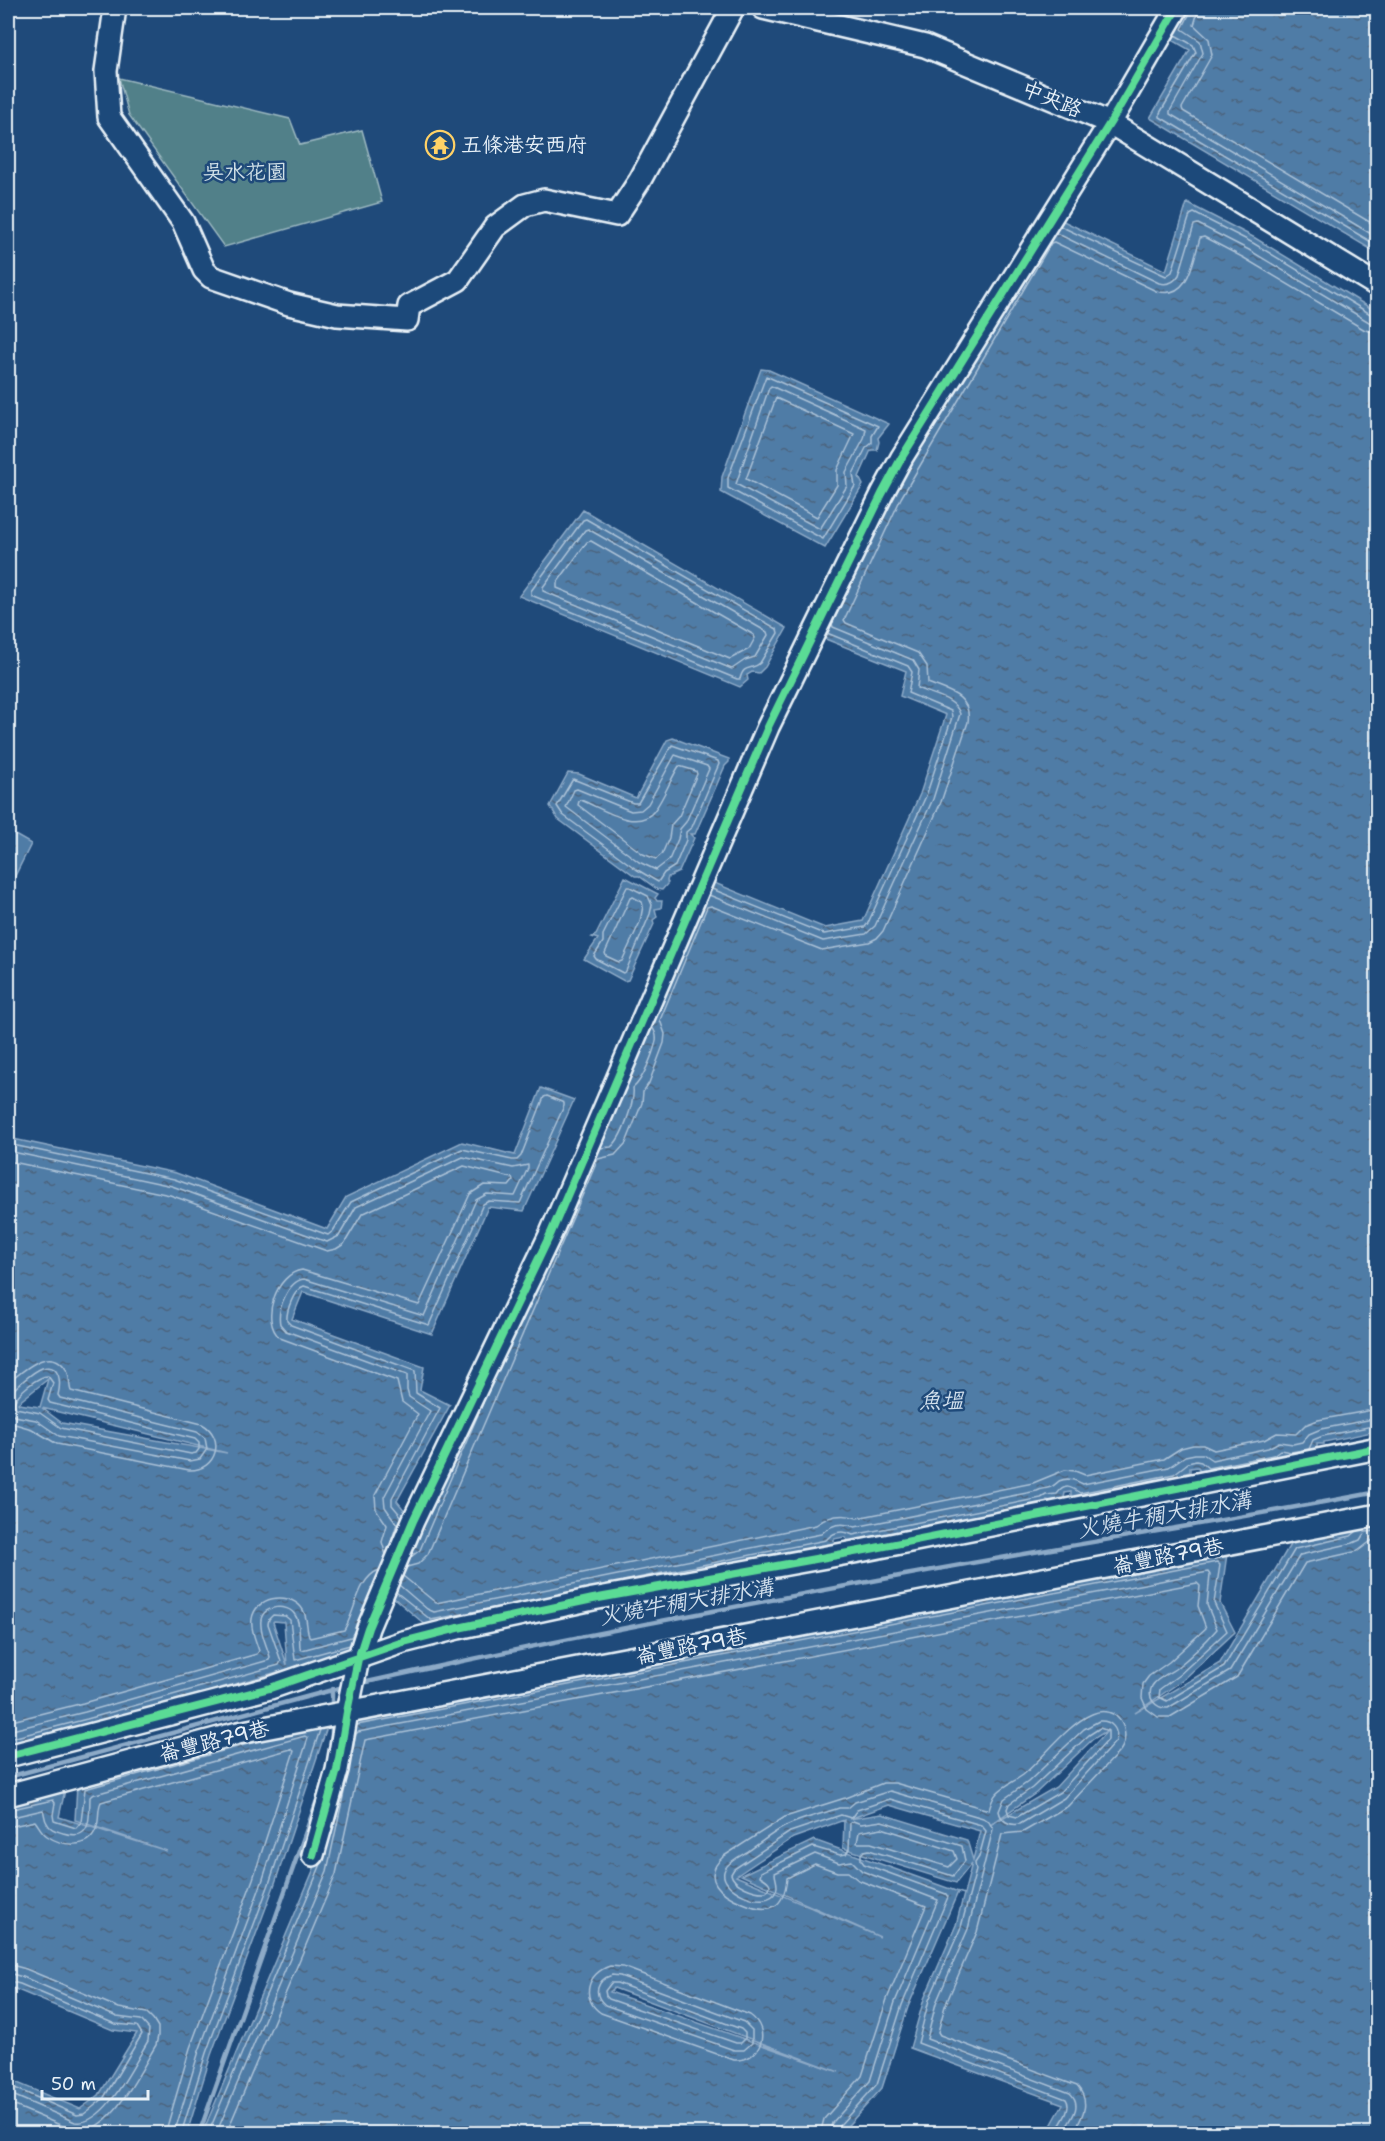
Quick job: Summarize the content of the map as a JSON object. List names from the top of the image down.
{
  "streets": {
    "street": ["中央路", "崙豐路79巷"]
  },
  "water": ["魚塭", "火燒牛稠大排水溝"],
  "parks": ["吳水花園"],
  "places": {
    "temple": ["五條港安西府"]
  },
  "scale_bar": "50 m"
}
